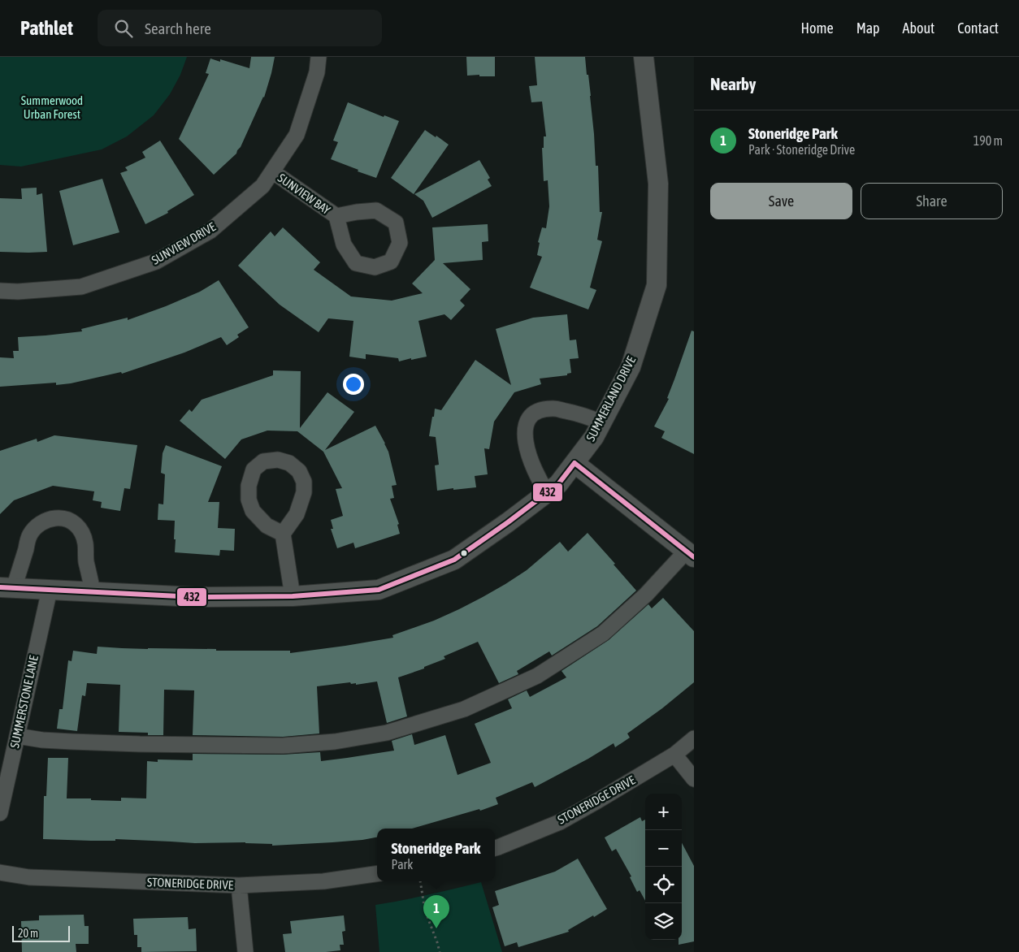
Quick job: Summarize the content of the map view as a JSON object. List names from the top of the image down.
{
  "streets": {
    "street": [
      "SUNVIEW BAY",
      "SUNVIEW DRIVE",
      "SUMMERLAND DRIVE",
      "SUMMERSTONE LANE",
      "STONERIDGE DRIVE"
    ]
  },
  "crossings": [
    ["SUNVIEW BAY", "SUNVIEW DRIVE"],
    ["SUMMERLAND DRIVE", "SUMMERSTONE LANE"]
  ],
  "parks": ["Summerwood Urban Forest"],
  "lines": ["transit line 432"],
  "scale_bar": "20 m",
  "page": {
    "header": "Pathlet",
    "search": "Search here",
    "nav": [
      "Home",
      "Map",
      "About",
      "Contact"
    ],
    "heading": "Nearby",
    "list": [
      {
        "mark": "1",
        "name": "Stoneridge Park",
        "note": "Park · Stoneridge Drive",
        "value": "190 m"
      }
    ],
    "buttons": ["Save", "Share"],
    "map_buttons": ["+", "−"],
    "popup": ["Stoneridge Park", "Park"],
    "pins": "1",
    "scale": "20 m"
  }
}
